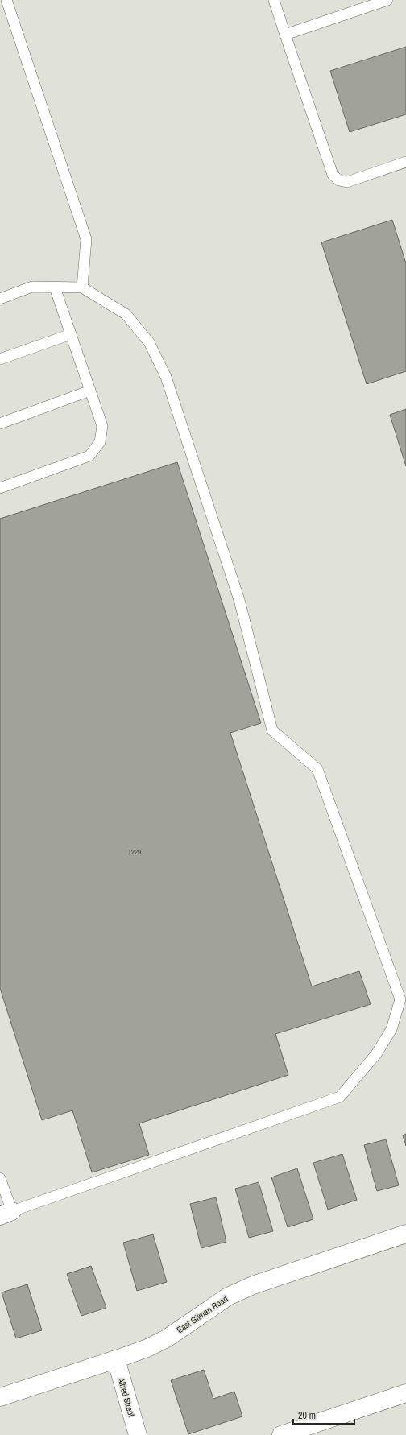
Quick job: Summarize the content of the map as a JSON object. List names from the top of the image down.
{
  "streets": {
    "street": ["East Gilman Road", "Alfred Street"]
  },
  "crossings": [
    ["East Gilman Road", "Alfred Street"]
  ],
  "house_numbers": ["1229"],
  "scale_bar": "20 m"
}
